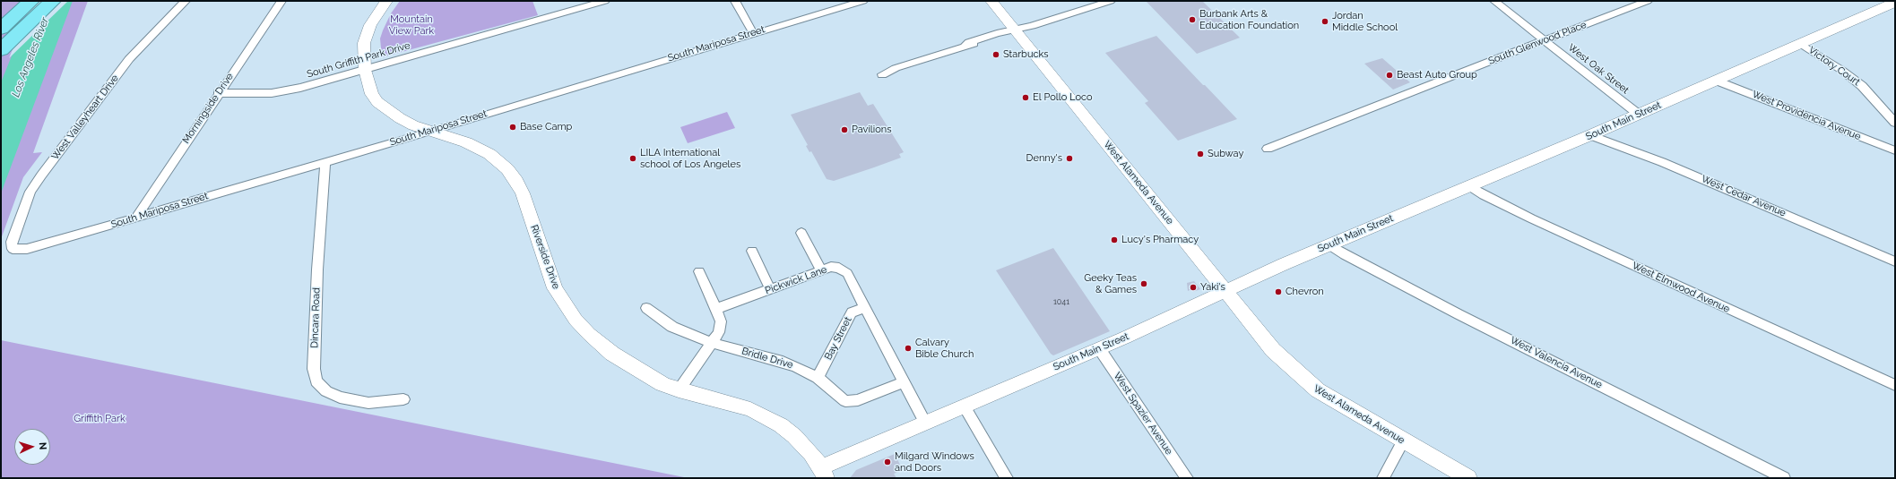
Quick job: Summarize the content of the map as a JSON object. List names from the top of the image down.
{
  "streets": {
    "main road": ["South Main Street", "West Alameda Avenue", "Riverside Drive"],
    "street": [
      "South Glenwood Place",
      "South Mariposa Street",
      "South Griffith Park Drive",
      "Victory Court",
      "West Oak Street",
      "Morningside Drive",
      "West Providencia Avenue",
      "West Valleyheart Drive",
      "West Cedar Avenue",
      "Pickwick Lane",
      "West Elmwood Avenue",
      "Dincara Road",
      "Bay Street",
      "Bridle Drive",
      "West Valencia Avenue",
      "West Spazier Avenue"
    ]
  },
  "crossings": [
    ["South Glenwood Place", "West Oak Street"],
    ["South Mariposa Street", "Morningside Drive"],
    ["South Mariposa Street", "West Valleyheart Drive"],
    ["South Mariposa Street", "Riverside Drive"],
    ["South Mariposa Street", "Dincara Road"],
    ["South Griffith Park Drive", "Morningside Drive"],
    ["South Griffith Park Drive", "Riverside Drive"],
    ["Victory Court", "South Main Street"],
    ["West Oak Street", "South Main Street"],
    ["West Providencia Avenue", "South Main Street"],
    ["South Main Street", "West Alameda Avenue"],
    ["South Main Street", "West Cedar Avenue"],
    ["South Main Street", "Riverside Drive"],
    ["South Main Street", "Pickwick Lane"],
    ["South Main Street", "West Elmwood Avenue"],
    ["South Main Street", "West Valencia Avenue"],
    ["South Main Street", "West Spazier Avenue"],
    ["Pickwick Lane", "Bay Street"],
    ["Pickwick Lane", "Bridle Drive"],
    ["Bay Street", "Bridle Drive"]
  ],
  "water": ["Los Angeles River"],
  "parks": ["Mountain View Park", "Griffith Park"],
  "places": [
    "Burbank Arts & Education Foundation",
    "Jordan Middle School",
    "Starbucks",
    "Beast Auto Group",
    "El Pollo Loco",
    "Base Camp",
    "Pavilions",
    "Subway",
    "LILA International school of Los Angeles",
    "Denny's",
    "Lucy's Pharmacy",
    "Geeky Teas & Games",
    "Yaki's",
    "Chevron",
    "Calvary Bible Church",
    "Milgard Windows and Doors"
  ],
  "house_numbers": ["1041"],
  "north": "right"
}
